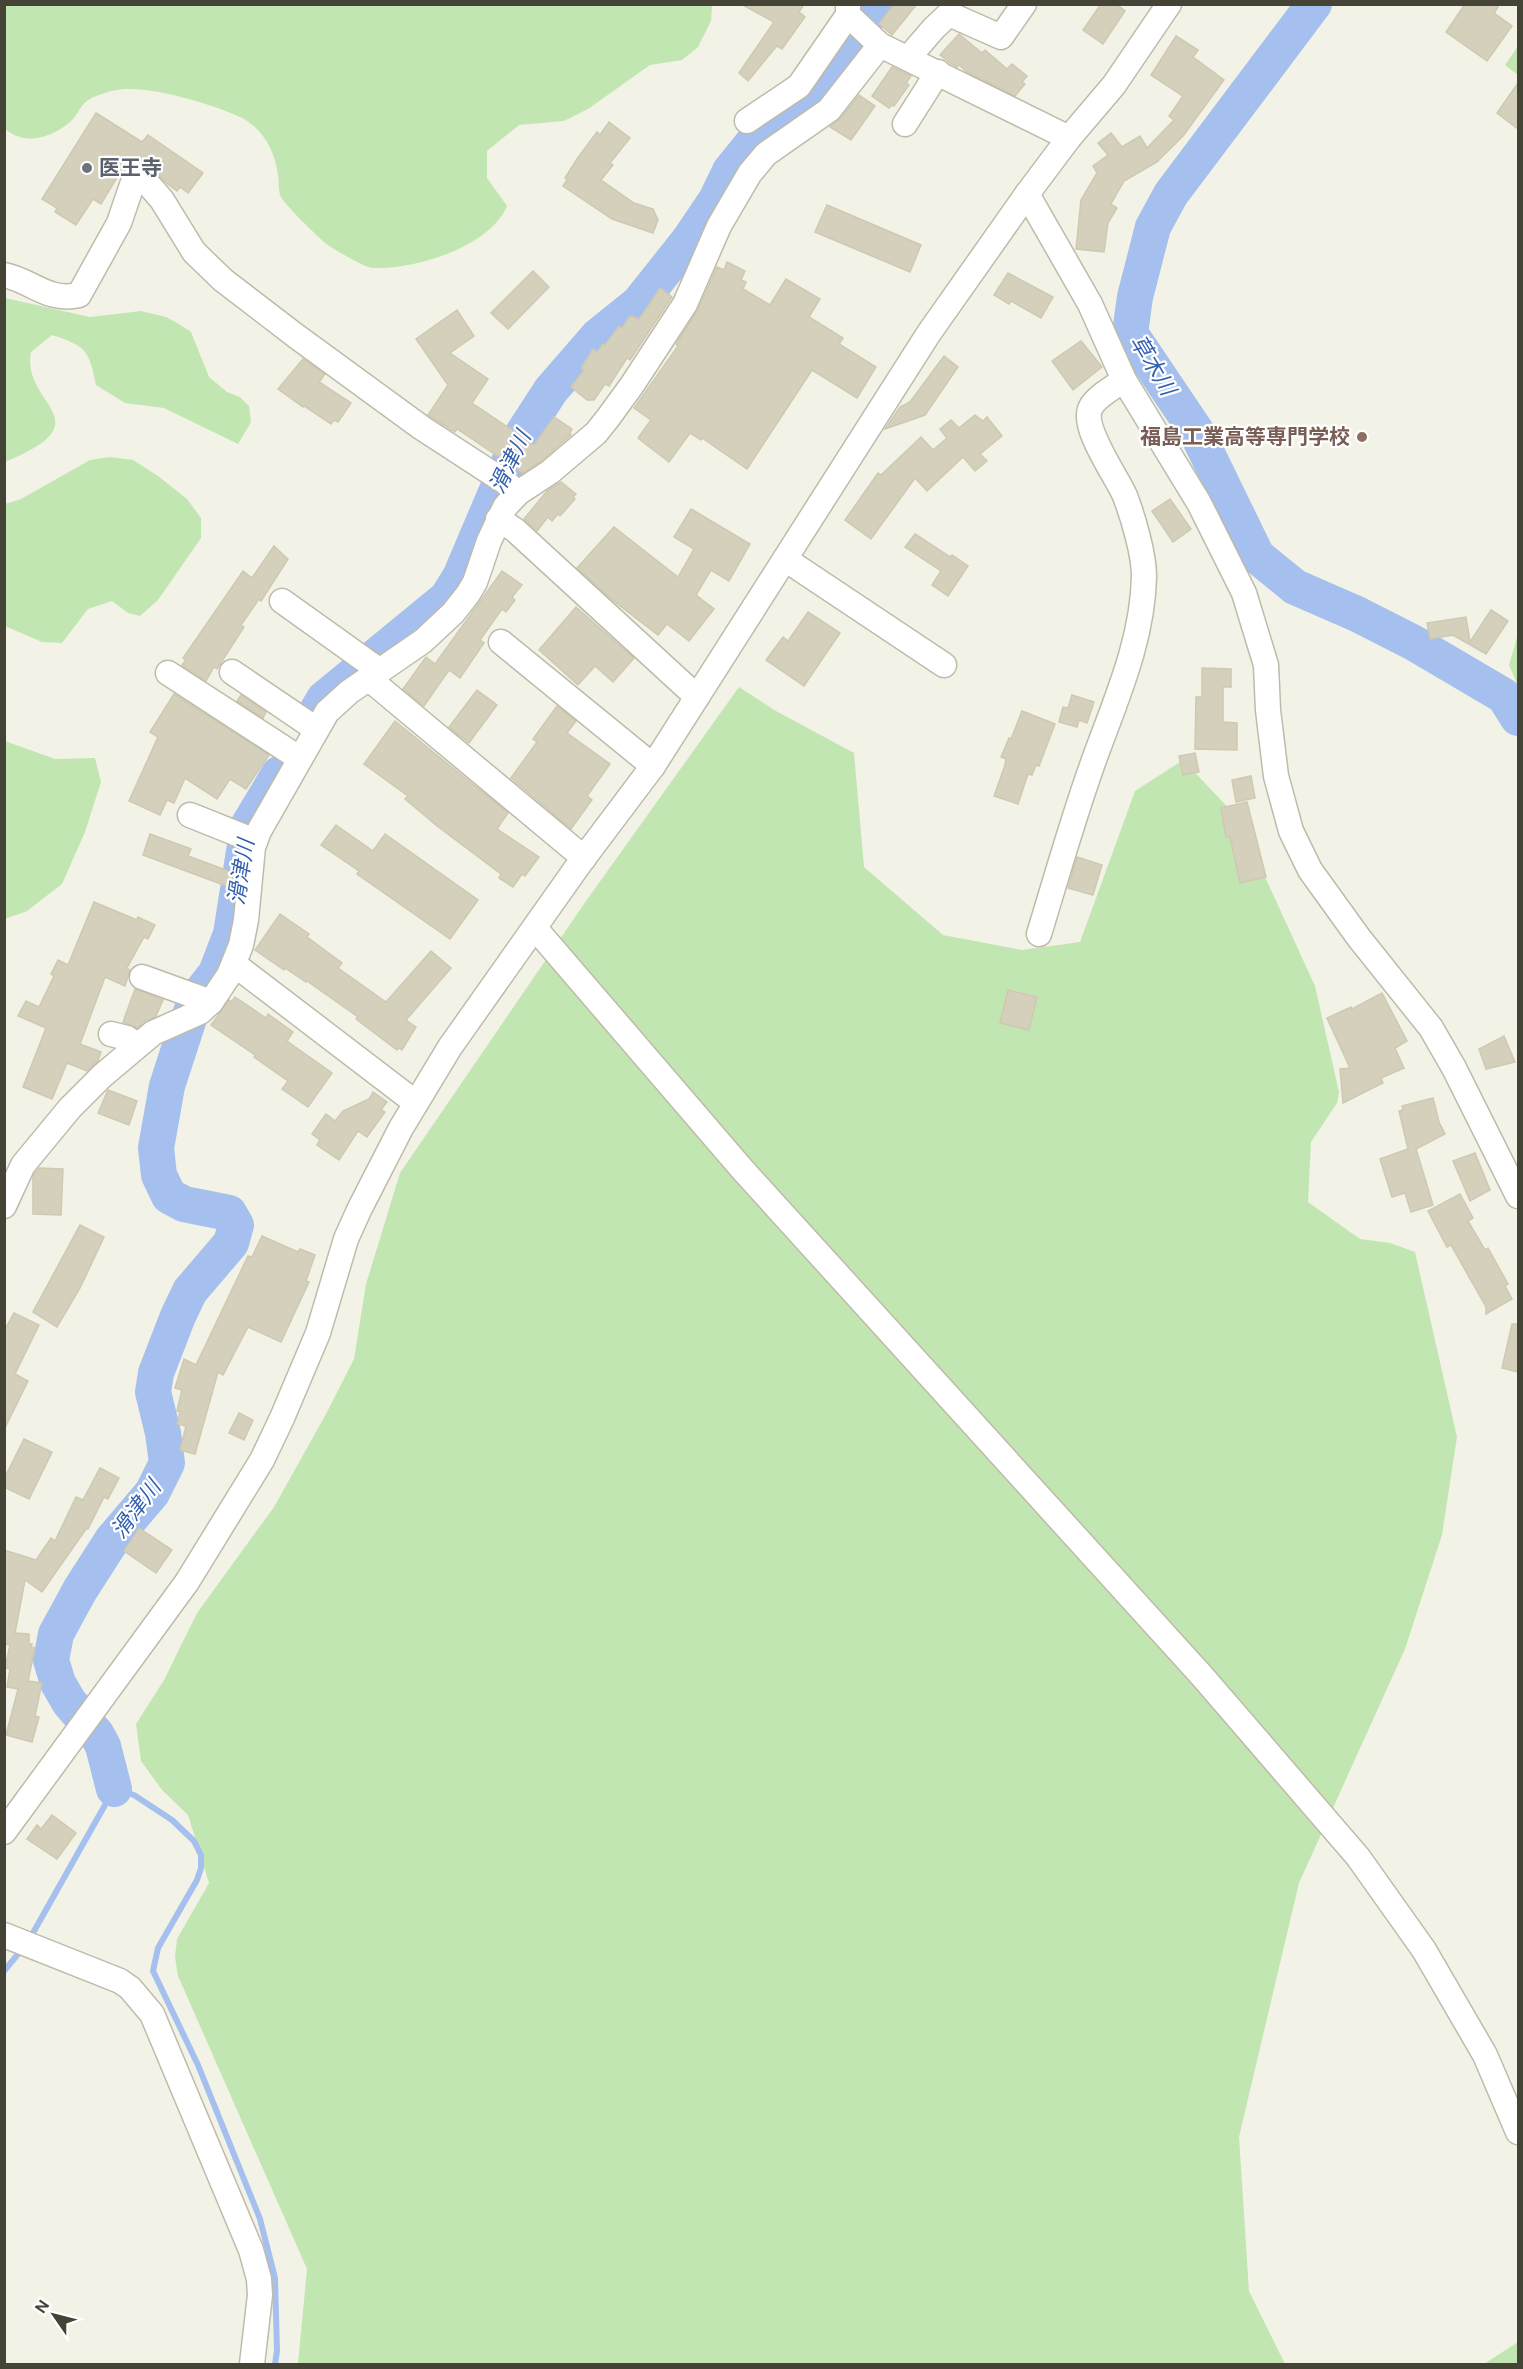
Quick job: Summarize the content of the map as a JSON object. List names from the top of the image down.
{
  "water": ["草木川", "滑津川"],
  "places": ["医王寺", "福島工業高等専門学校"],
  "north": "top left"
}
